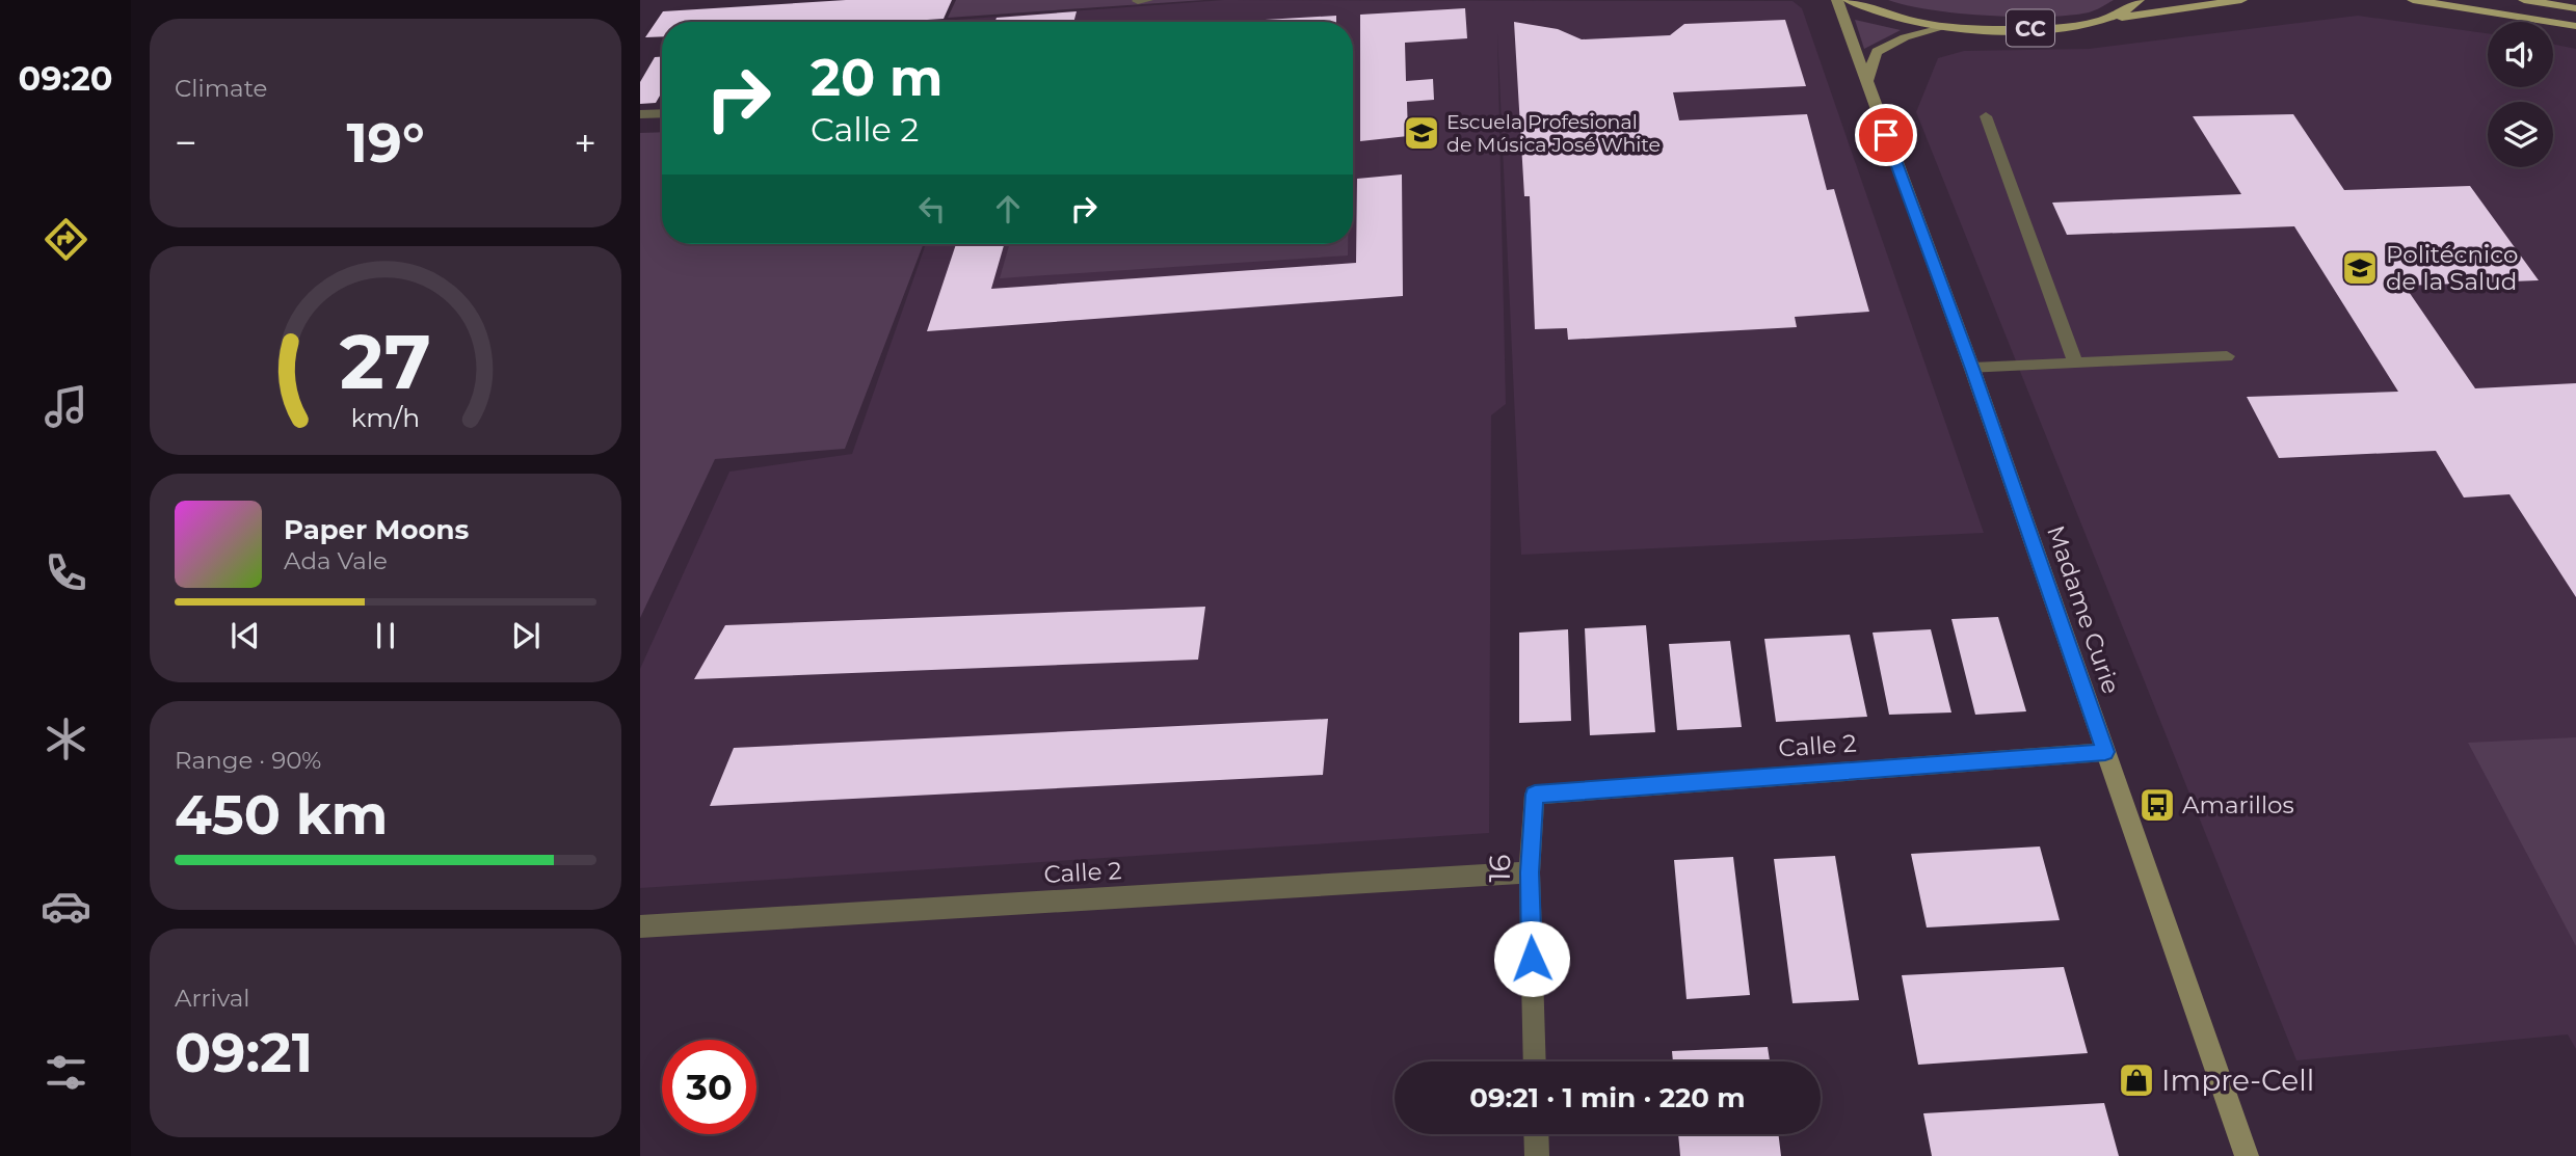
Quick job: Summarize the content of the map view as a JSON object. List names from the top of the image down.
{
  "streets": {
    "main road": ["CC", "Madame Curie"],
    "street": ["Calle 2", "16"]
  },
  "crossings": [
    ["Madame Curie", "Calle 2"],
    ["Calle 2", "16"]
  ],
  "places": {
    "school or university": ["Escuela Profesional de Música José White", "Politécnico de la Salud"],
    "bus stop": ["Amarillos"],
    "shop": ["Impre-Cell"]
  },
  "page": {
    "tabs": "09:20",
    "tile": [
      "Climate",
      ["Range · 90%", "450 km"],
      ["Arrival", "09:21"]
    ],
    "turn": ["20 m", "Calle 2"],
    "heat": ["−", "19°", "+"],
    "song": ["Paper Moons", "Ada Vale"],
    "limit": "30",
    "trip": "09:21 · 1 min · 220 m",
    "gauge": ["27", "km/h"]
  }
}
